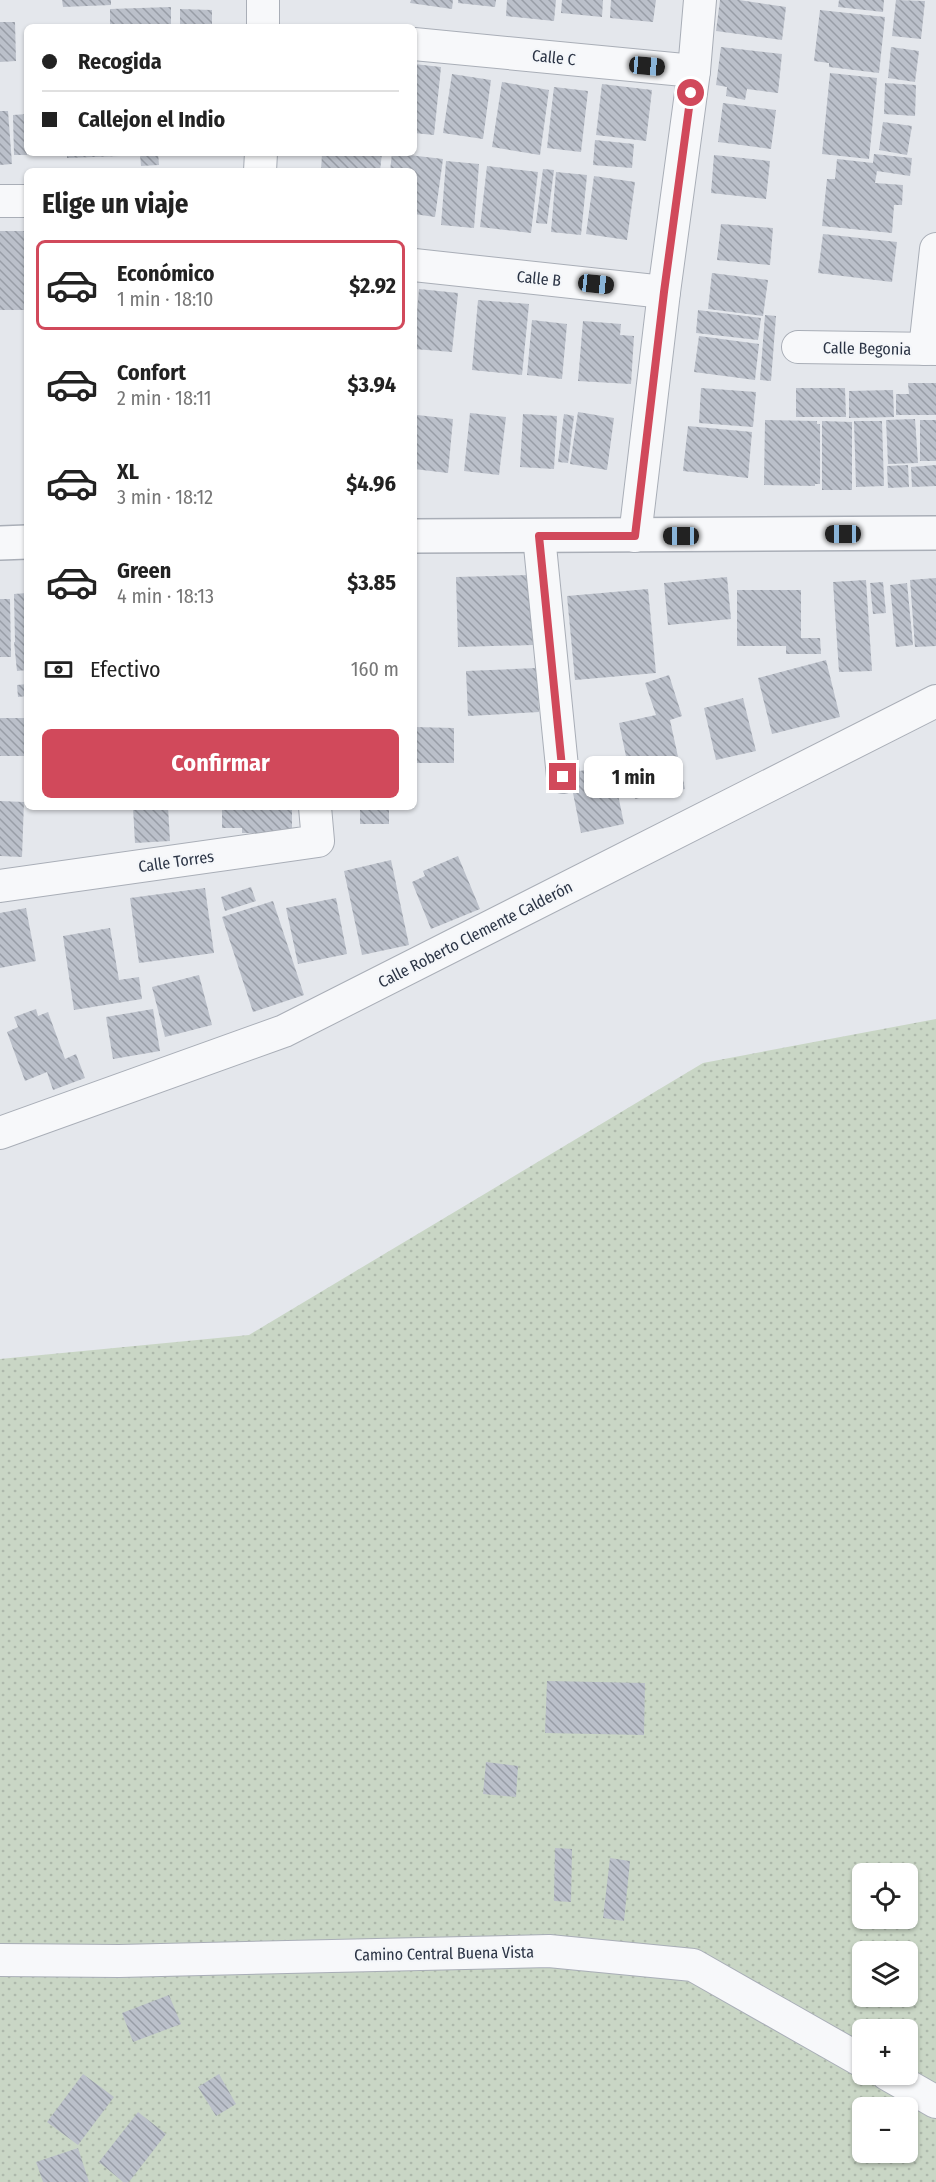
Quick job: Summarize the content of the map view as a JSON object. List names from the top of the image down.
{
  "streets": {
    "street": [
      "Calle C",
      "Calle B",
      "Calle Begonia",
      "Calle Torres",
      "Calle Roberto Clemente Calderón",
      "Camino Central Buena Vista"
    ]
  },
  "page": {
    "banner": ["Recogida", "Callejon el Indio"],
    "heading": "Elige un viaje",
    "list": [
      {
        "name": "Económico",
        "note": "1 min · 18:10",
        "value": "$2.92"
      },
      {
        "name": "Confort",
        "note": "2 min · 18:11",
        "value": "$3.94"
      },
      {
        "name": "XL",
        "note": "3 min · 18:12",
        "value": "$4.96"
      },
      {
        "name": "Green",
        "note": "4 min · 18:13",
        "value": "$3.85"
      }
    ],
    "pay": ["Efectivo", "160 m"],
    "buttons": "Confirmar",
    "bubble": "1 min",
    "map_buttons": ["+", "−"]
  }
}
